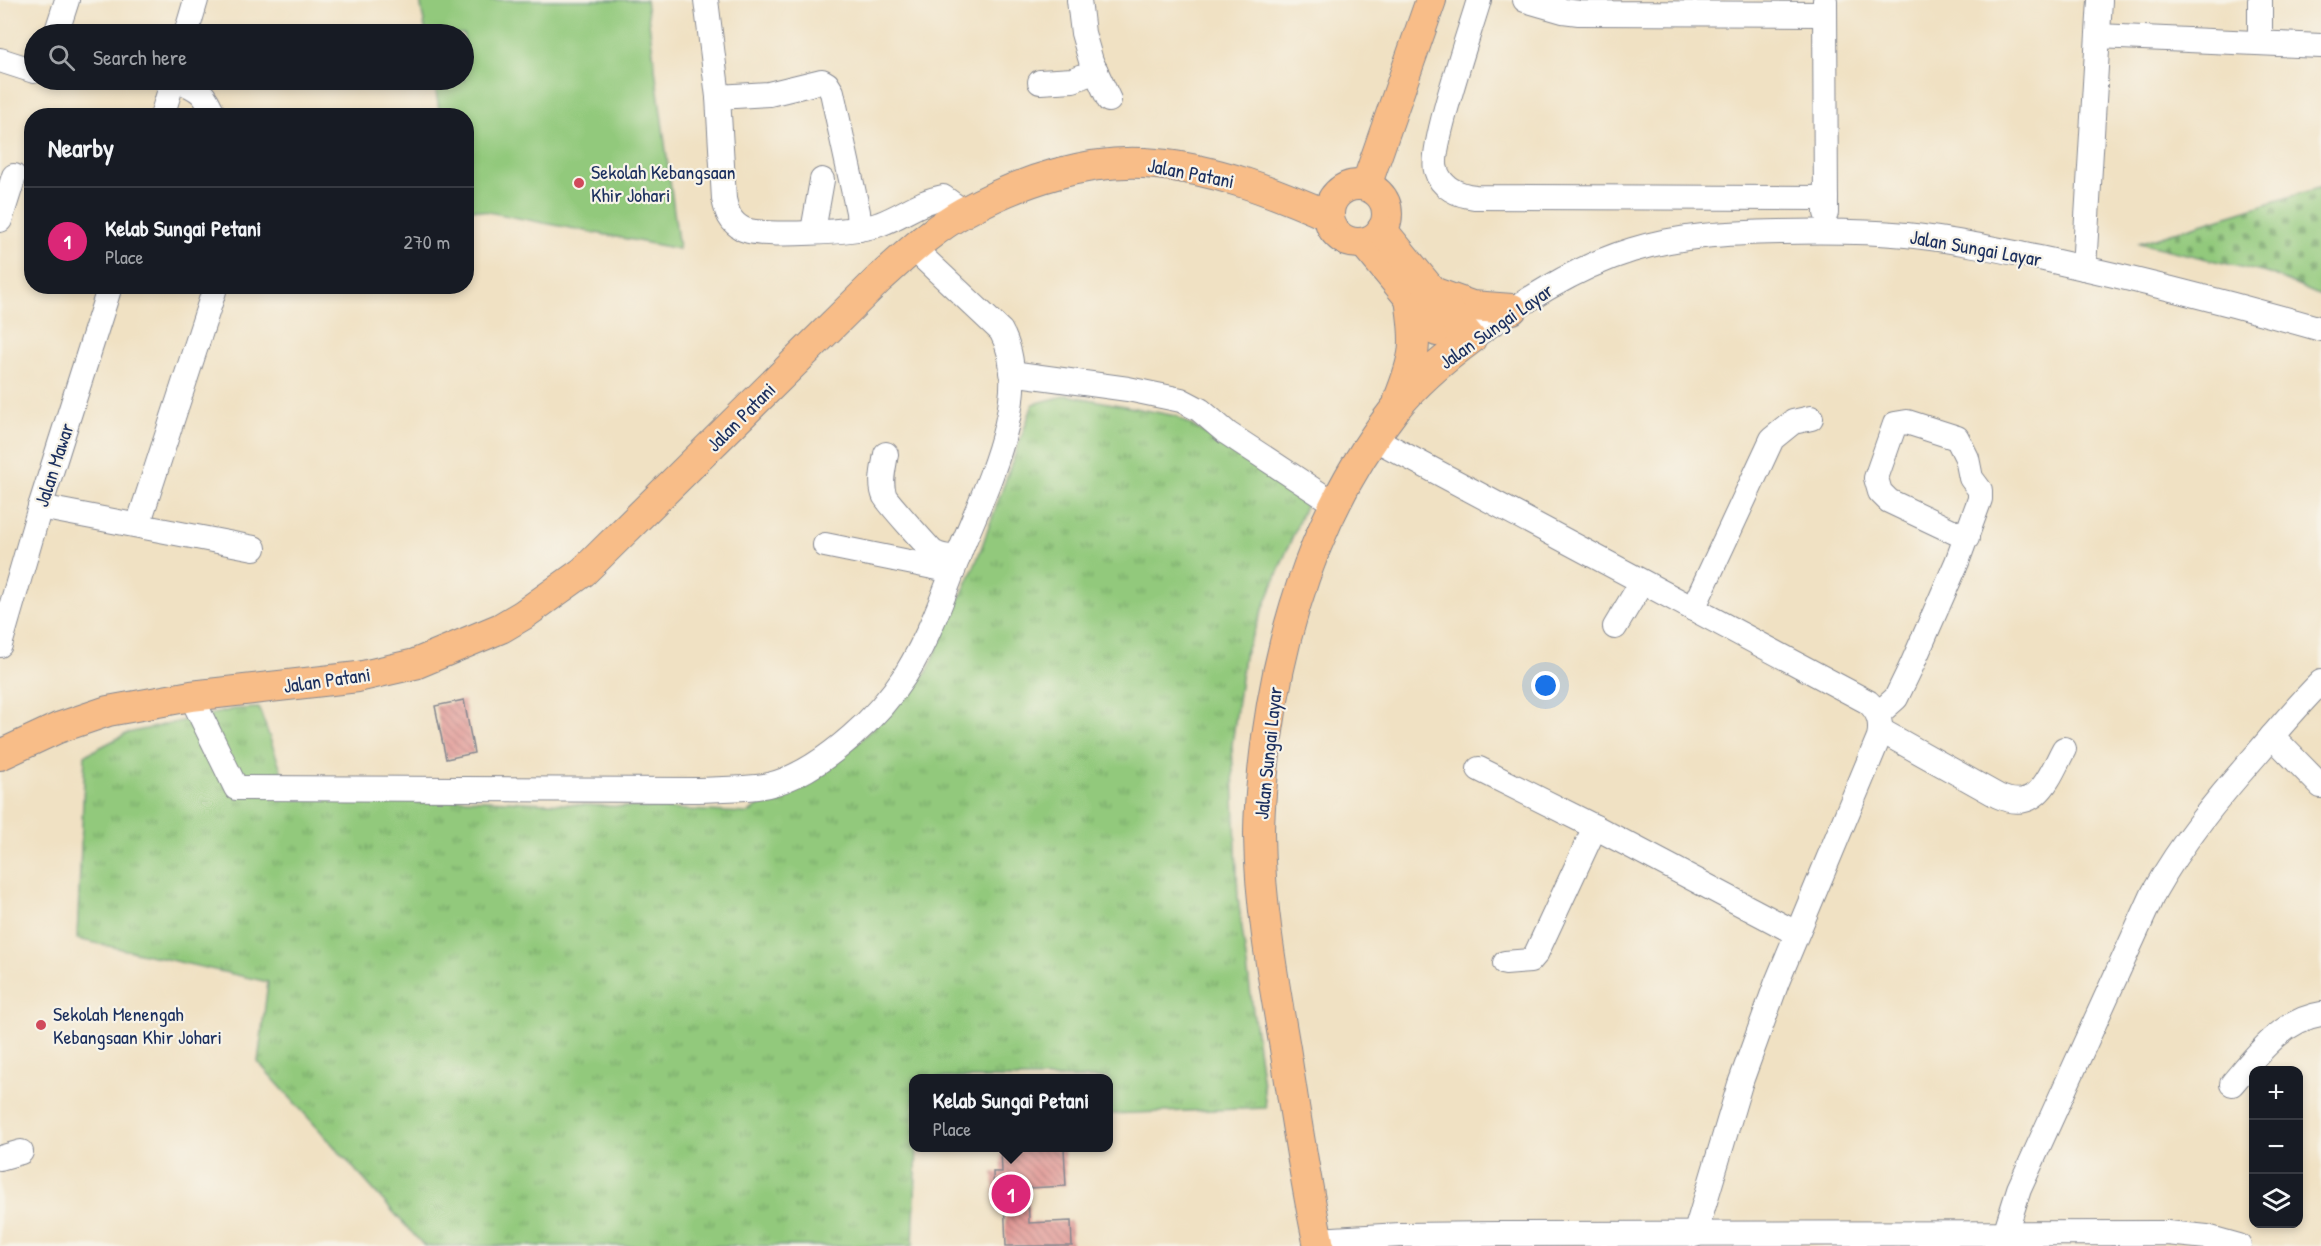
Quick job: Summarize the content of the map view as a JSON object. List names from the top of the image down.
{
  "streets": {
    "main road": ["Jalan Patani", "Jalan Sungai Layar"],
    "street": ["Jalan Mawar"]
  },
  "places": ["Sekolah Kebangsaan Khir Johari", "Sekolah Menengah Kebangsaan Khir Johari"],
  "page": {
    "search": "Search here",
    "heading": "Nearby",
    "list": [
      {
        "mark": "1",
        "name": "Kelab Sungai Petani",
        "note": "Place",
        "value": "270 m"
      }
    ],
    "map_buttons": ["+", "−"],
    "popup": ["Kelab Sungai Petani", "Place"],
    "pins": "1"
  }
}
